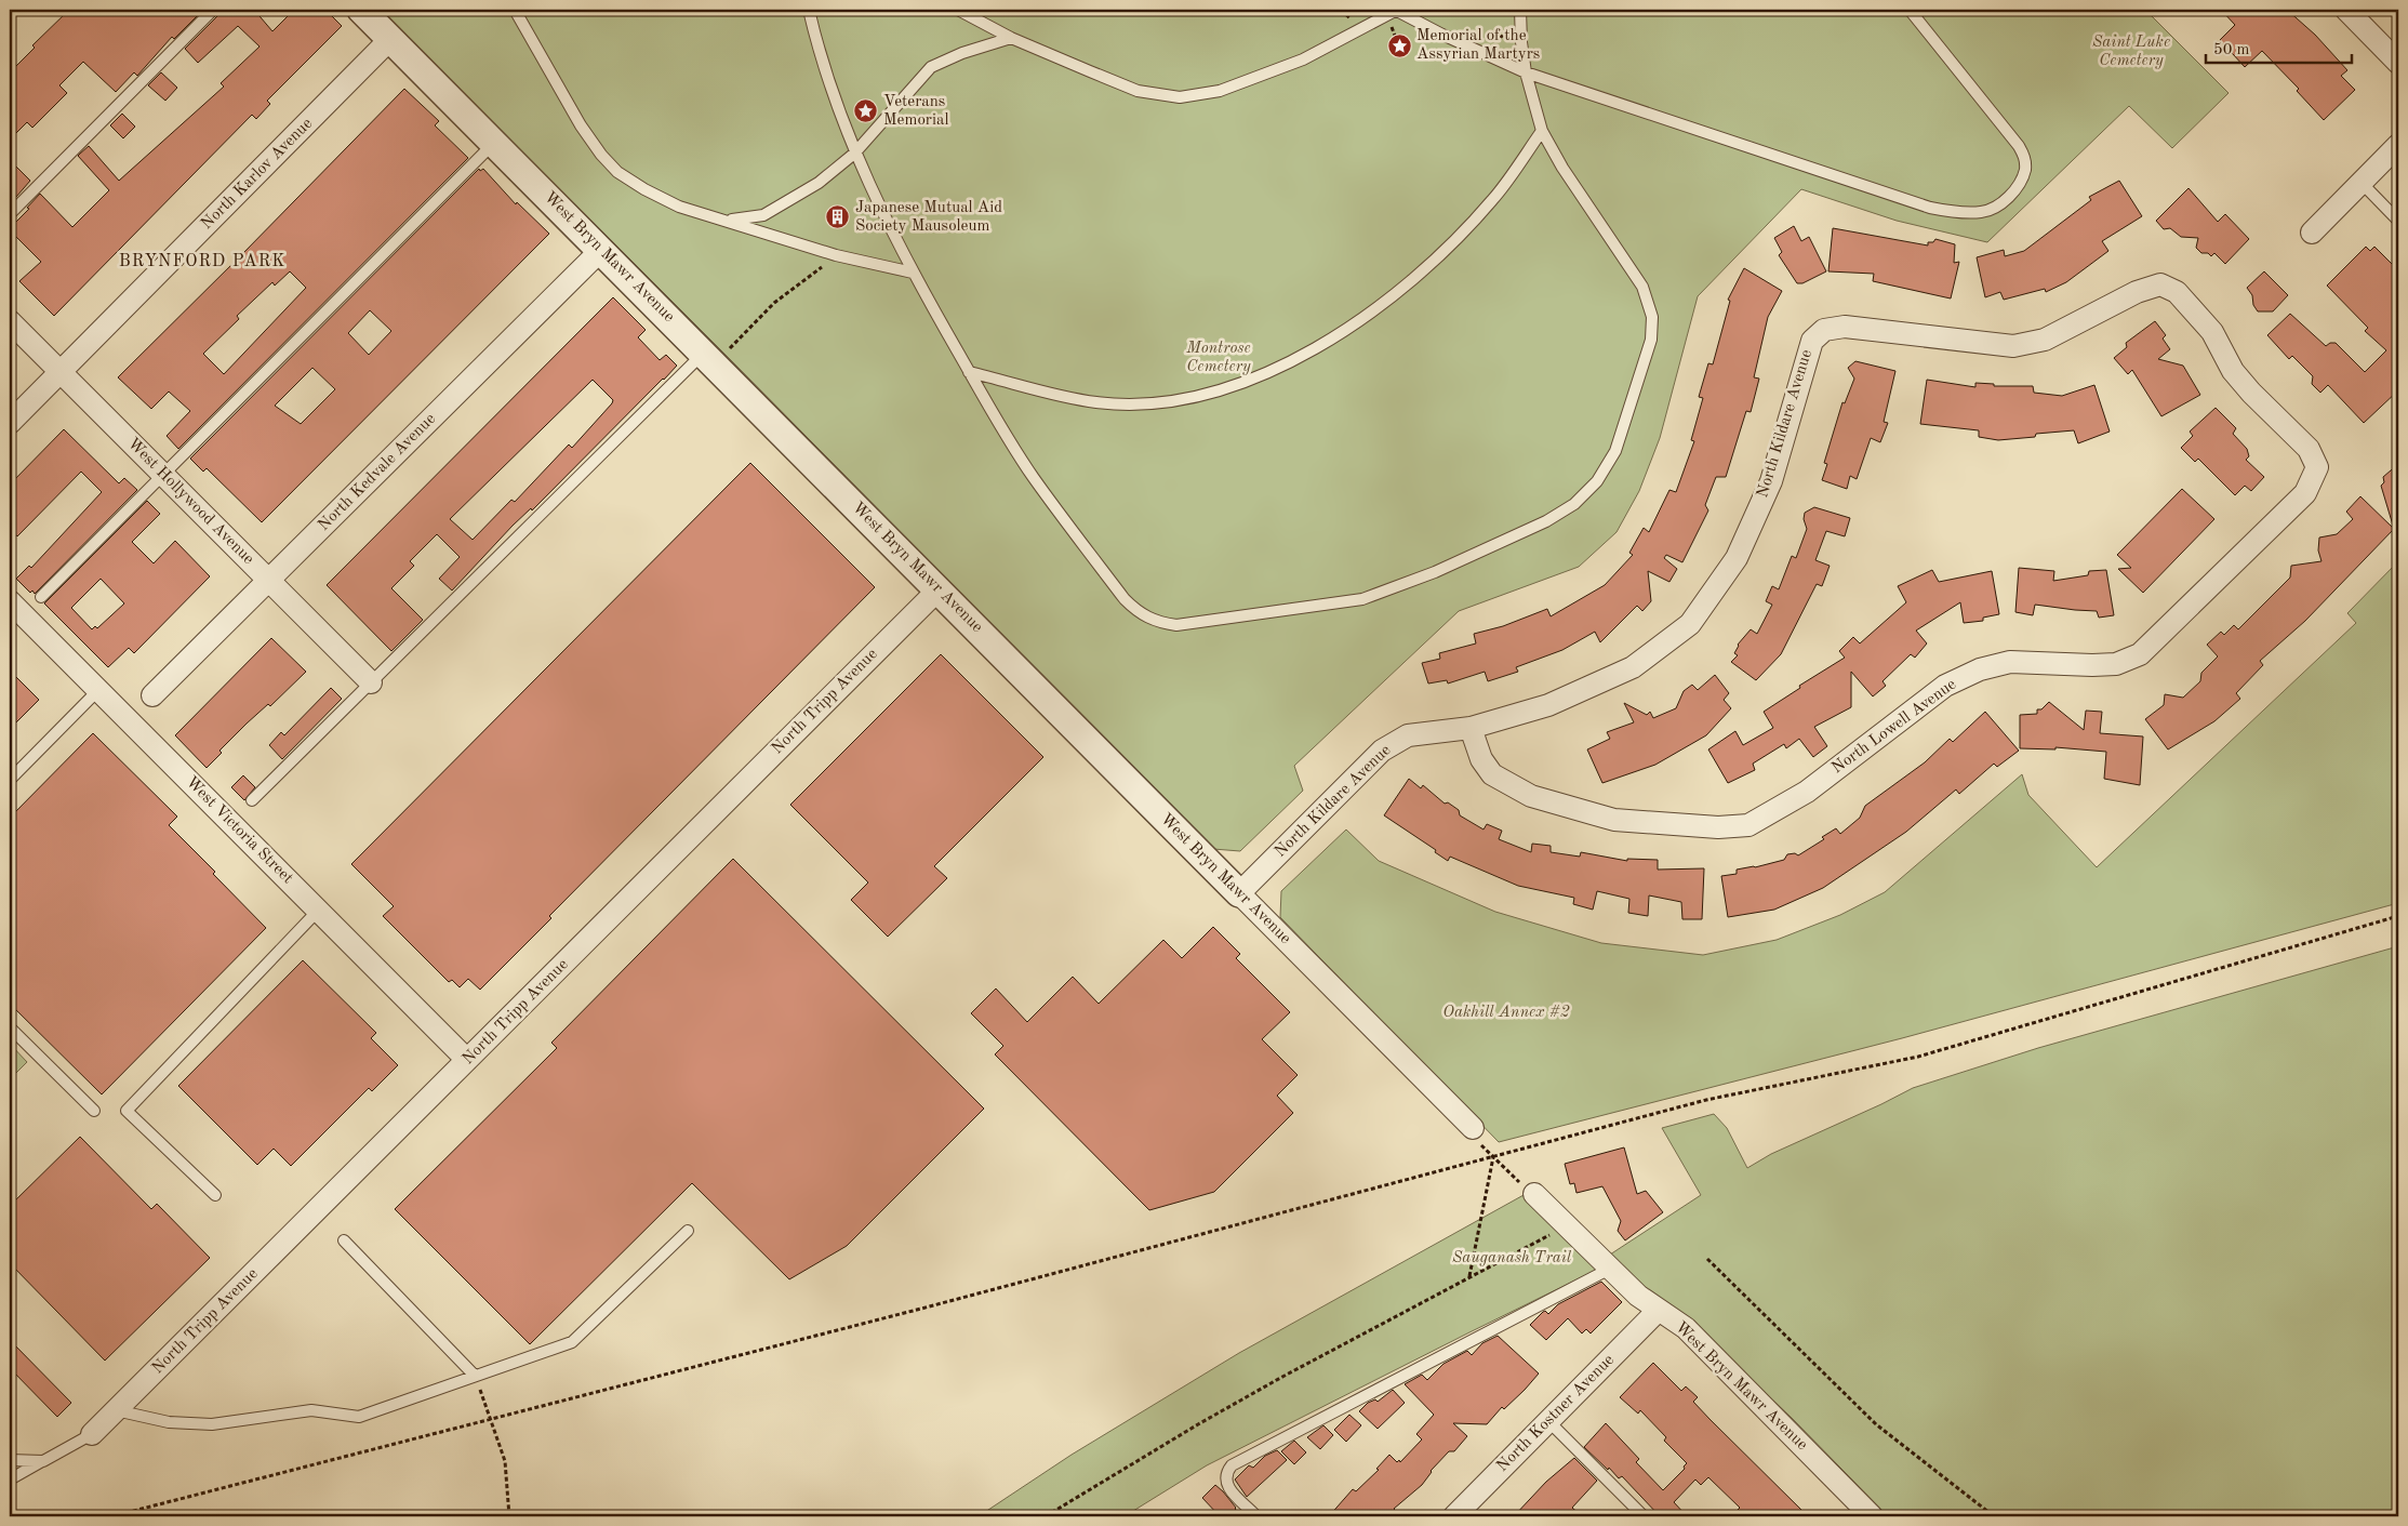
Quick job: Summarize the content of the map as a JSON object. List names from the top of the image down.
{
  "streets": {
    "street": [
      "North Karlov Avenue",
      "West Bryn Mawr Avenue",
      "North Kildare Avenue",
      "North Kedvale Avenue",
      "West Hollywood Avenue",
      "North Tripp Avenue",
      "North Lowell Avenue",
      "West Victoria Street",
      "North Kostner Avenue"
    ]
  },
  "crossings": [
    ["North Karlov Avenue", "West Bryn Mawr Avenue"],
    ["North Karlov Avenue", "West Hollywood Avenue"],
    ["West Bryn Mawr Avenue", "North Kildare Avenue"],
    ["West Bryn Mawr Avenue", "North Kedvale Avenue"],
    ["West Bryn Mawr Avenue", "North Tripp Avenue"],
    ["West Bryn Mawr Avenue", "North Kostner Avenue"],
    ["North Kildare Avenue", "North Lowell Avenue"],
    ["North Kedvale Avenue", "West Hollywood Avenue"],
    ["North Tripp Avenue", "West Victoria Street"]
  ],
  "districts": ["BRYNFORD PARK"],
  "parks": [
    "Saint Luke Cemetery",
    "Montrose Cemetery",
    "Oakhill Annex #2",
    "Sauganash Trail"
  ],
  "places": {
    "place": ["Memorial of the Assyrian Martyrs", "Veterans Memorial"],
    "building": ["Japanese Mutual Aid Society Mausoleum"]
  },
  "scale_bar": "50 m"
}
